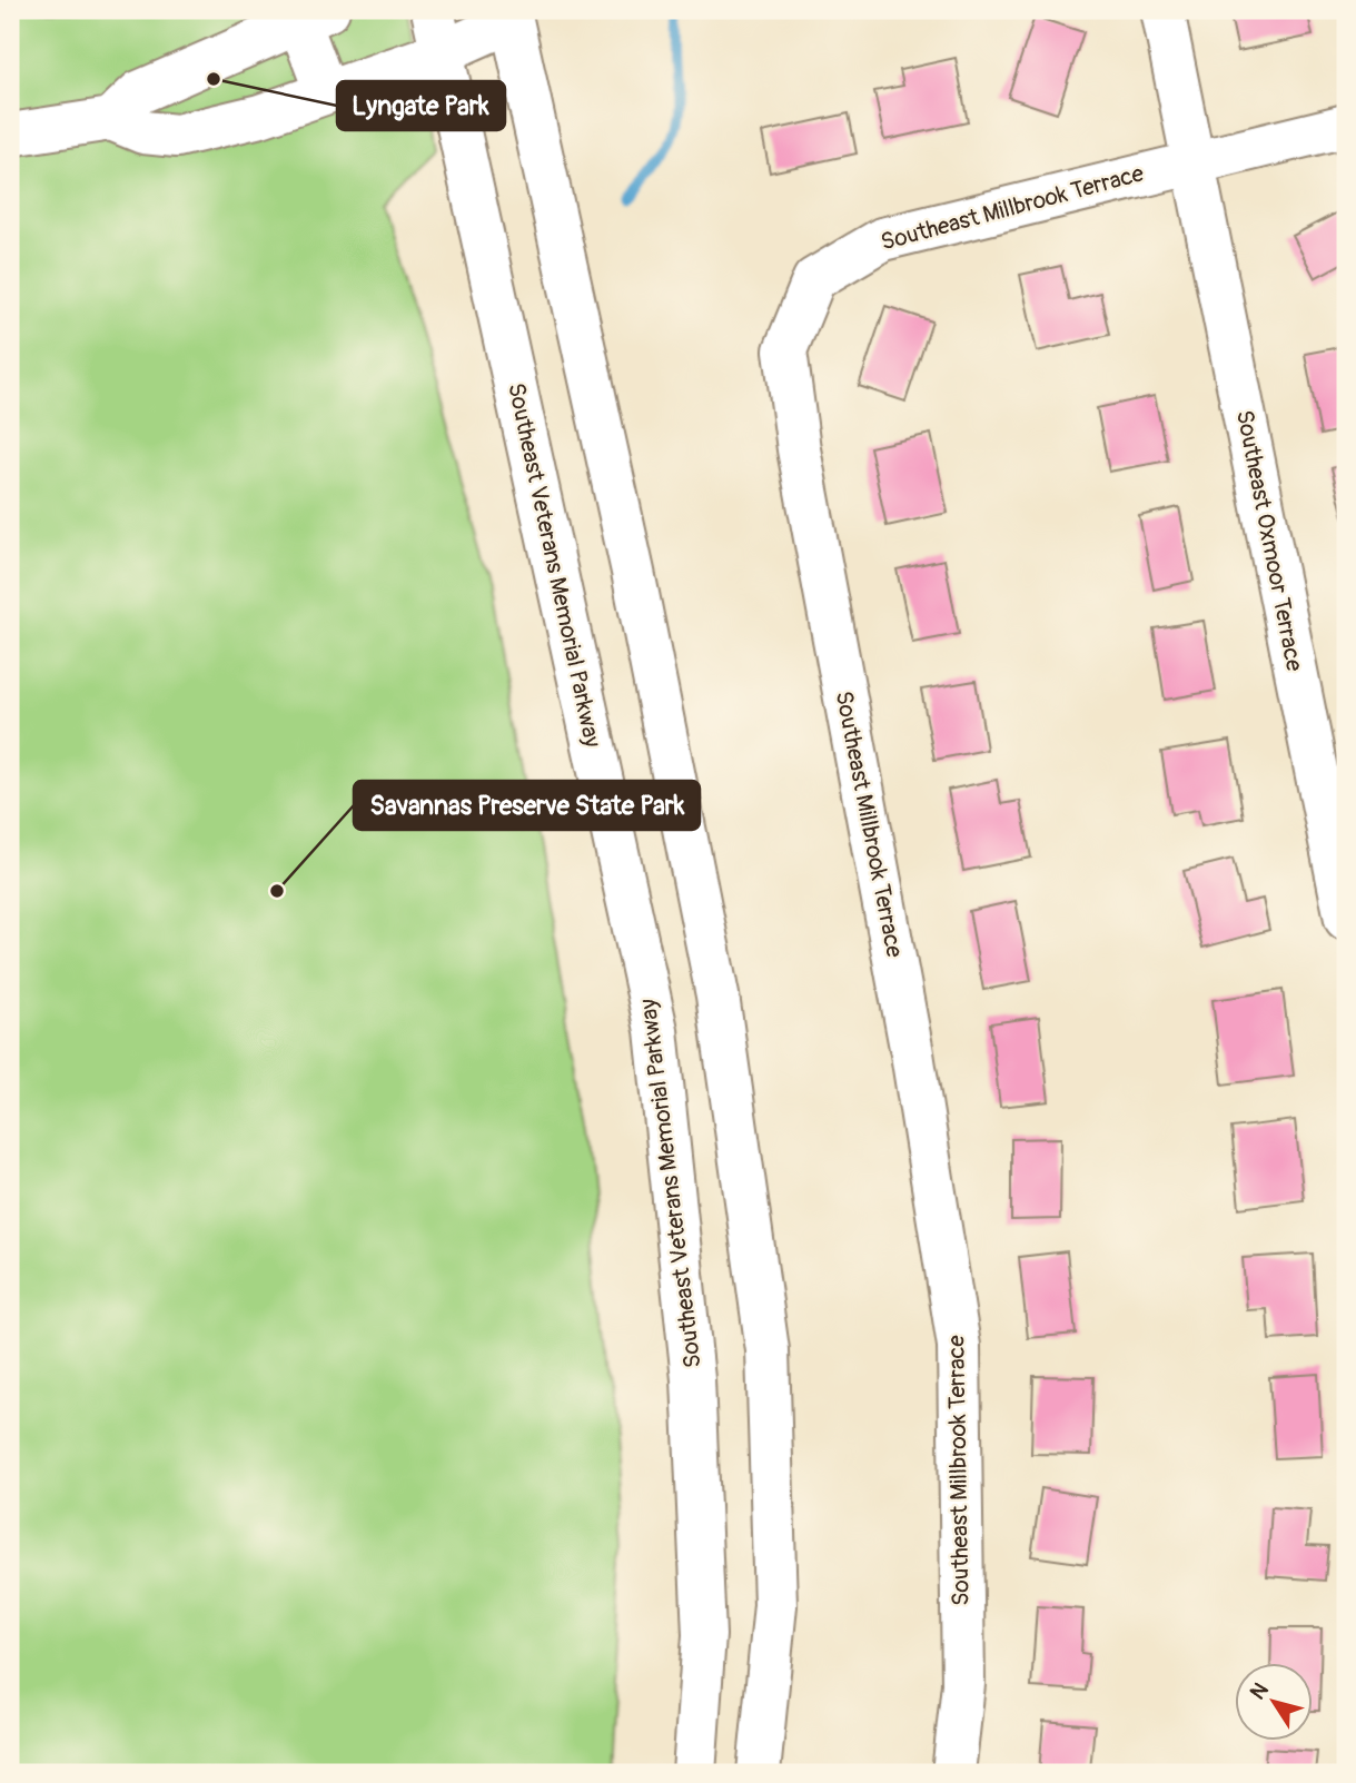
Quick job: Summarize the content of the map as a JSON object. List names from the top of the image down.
{
  "streets": {
    "street": ["Southeast Millbrook Terrace", "Southeast Oxmoor Terrace", "Southeast Veterans Memorial Parkway"]
  },
  "crossings": [
    ["Southeast Millbrook Terrace", "Southeast Oxmoor Terrace"]
  ],
  "places": ["Lyngate Park", "Savannas Preserve State Park"],
  "north": "top left"
}
